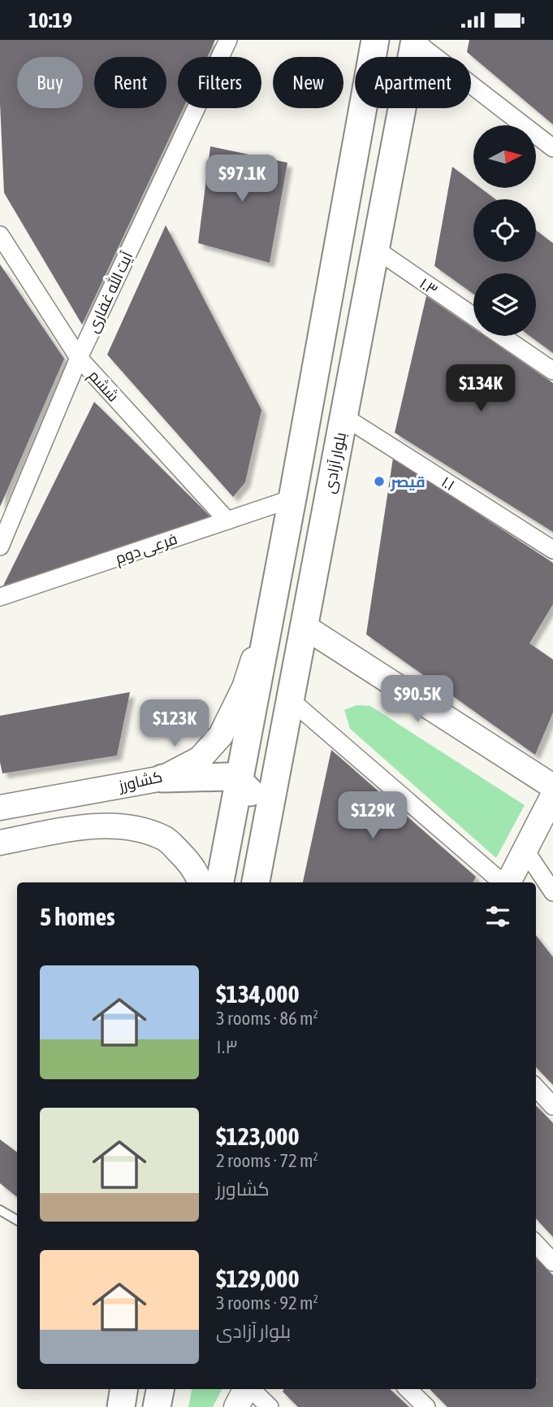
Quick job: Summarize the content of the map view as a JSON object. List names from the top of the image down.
{
  "streets": {
    "main road": ["بلوار آزادی", "کشاورز"],
    "street": [
      "۱.۳",
      "آیت الله غفاری",
      "ششم",
      "۱.۱",
      "فرعی دوم"
    ]
  },
  "crossings": [
    ["۱.۳", "بلوار آزادی"],
    ["آیت الله غفاری", "ششم"],
    ["ششم", "فرعی دوم"],
    ["بلوار آزادی", "۱.۱"]
  ],
  "places": ["قیصر"],
  "north": "right",
  "page": {
    "status": "10:19",
    "chip": [
      "Buy",
      "Rent",
      "Filters",
      "New",
      "Apartment"
    ],
    "price": [
      "$97.1K",
      "$134K",
      "$90.5K",
      "$123K",
      "$129K"
    ],
    "heading": "5 homes",
    "list": [
      {
        "name": "$134,000",
        "note": "3 rooms · 86 m² · ۱.۳"
      },
      {
        "name": "$123,000",
        "note": "2 rooms · 72 m² · کشاورز"
      },
      {
        "name": "$129,000",
        "note": "3 rooms · 92 m² · بلوار آزادی"
      }
    ]
  }
}
